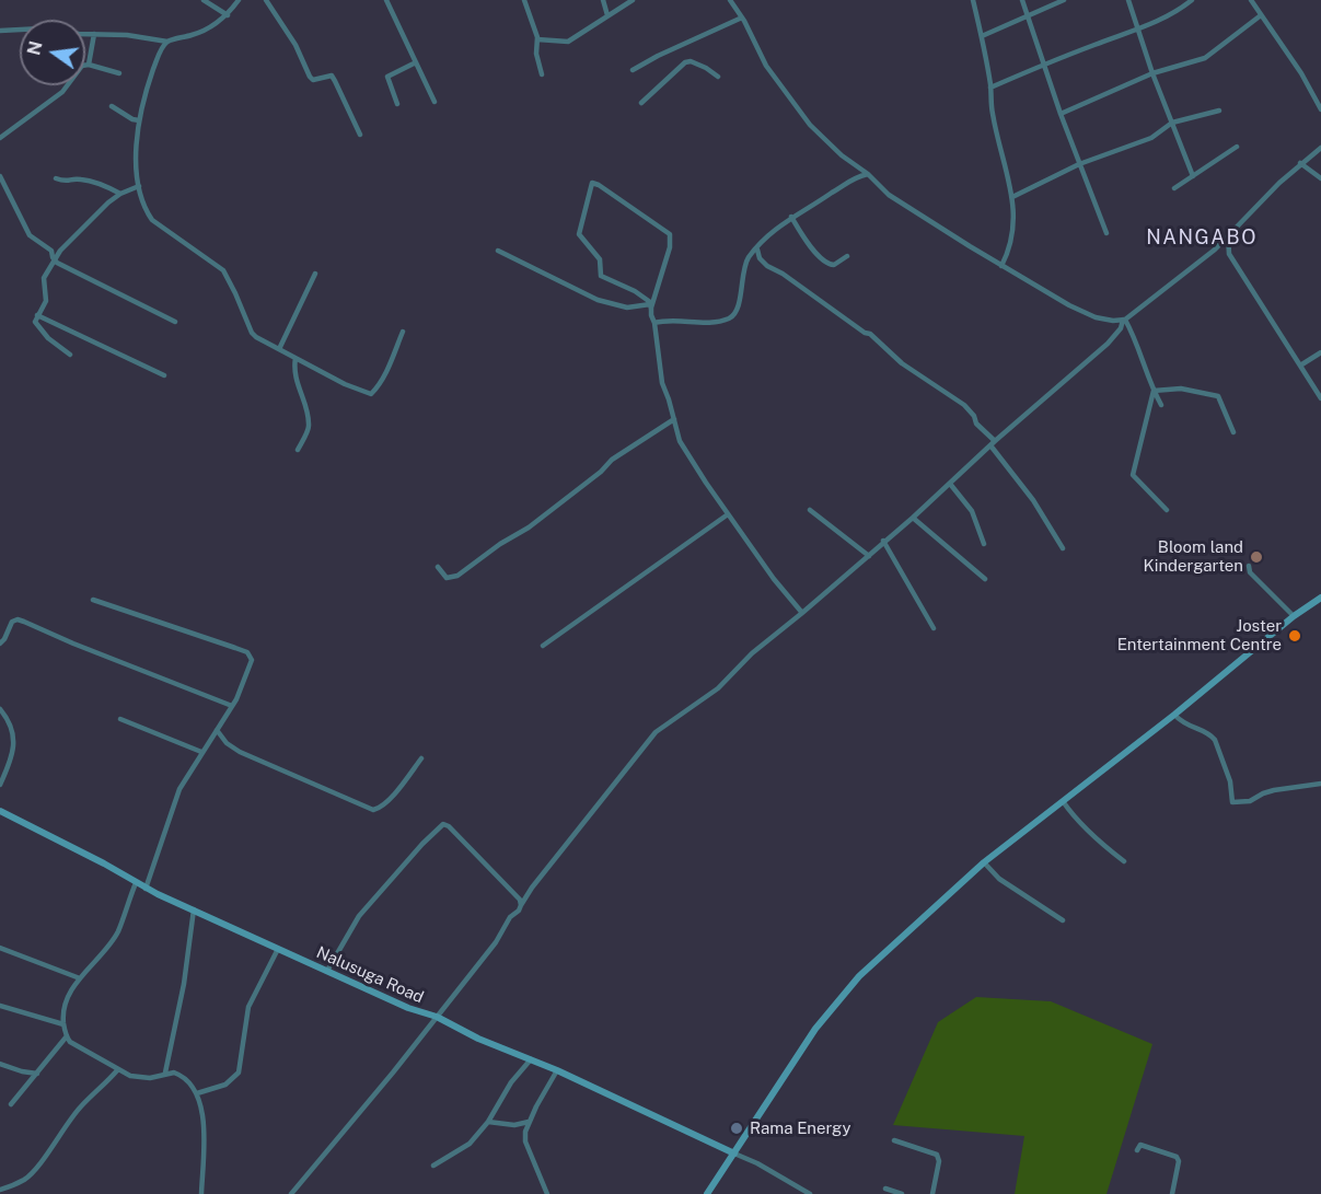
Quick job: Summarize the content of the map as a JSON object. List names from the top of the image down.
{
  "streets": {
    "street": ["Nalusuga Road"]
  },
  "districts": ["NANGABO"],
  "places": ["Bloom land Kindergarten", "Joster Entertainment Centre", "Rama Energy"],
  "north": "left"
}
